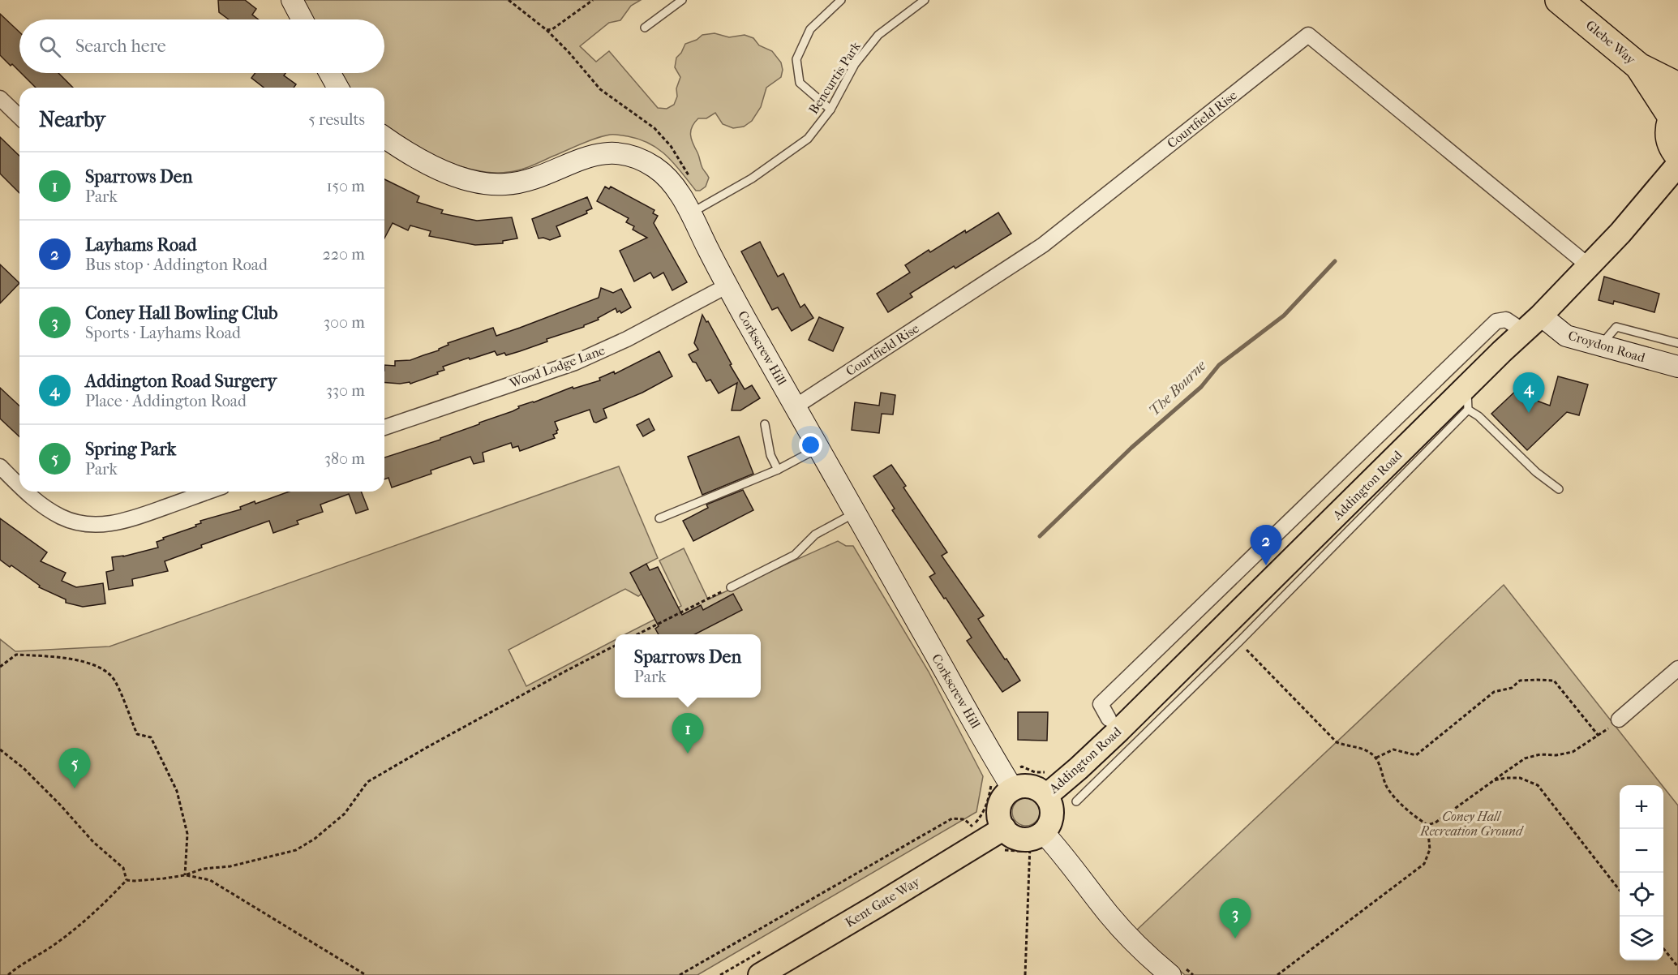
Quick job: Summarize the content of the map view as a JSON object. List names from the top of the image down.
{
  "streets": {
    "highway": ["Glebe Way"],
    "main road": ["Addington Road", "Kent Gate Way"],
    "street": [
      "Courtfield Rise",
      "Croydon Road",
      "Corkscrew Hill",
      "Wood Lodge Lane"
    ],
    "lane": ["Bencurtis Park"]
  },
  "crossings": [
    ["Bencurtis Park", "Corkscrew Hill"],
    ["Courtfield Rise", "Corkscrew Hill"],
    ["Courtfield Rise", "Addington Road"],
    ["Croydon Road", "Addington Road"],
    ["Corkscrew Hill", "Wood Lodge Lane"],
    ["Corkscrew Hill", "Addington Road"],
    ["Corkscrew Hill", "Kent Gate Way"],
    ["Addington Road", "Kent Gate Way"]
  ],
  "water": ["The Bourne"],
  "parks": ["Coney Hall Recreation Ground"],
  "page": {
    "search": "Search here",
    "heading": ["Nearby", "5 results"],
    "list": [
      {
        "mark": "1",
        "name": "Sparrows Den",
        "note": "Park",
        "value": "150 m"
      },
      {
        "mark": "2",
        "name": "Layhams Road",
        "note": "Bus stop · Addington Road",
        "value": "220 m"
      },
      {
        "mark": "3",
        "name": "Coney Hall Bowling Club",
        "note": "Sports · Layhams Road",
        "value": "300 m"
      },
      {
        "mark": "4",
        "name": "Addington Road Surgery",
        "note": "Place · Addington Road",
        "value": "330 m"
      },
      {
        "mark": "5",
        "name": "Spring Park",
        "note": "Park",
        "value": "380 m"
      }
    ],
    "pins": [
      "4",
      "2",
      "1",
      "5",
      "3"
    ],
    "popup": ["Sparrows Den", "Park"],
    "map_buttons": ["+", "−"]
  }
}
